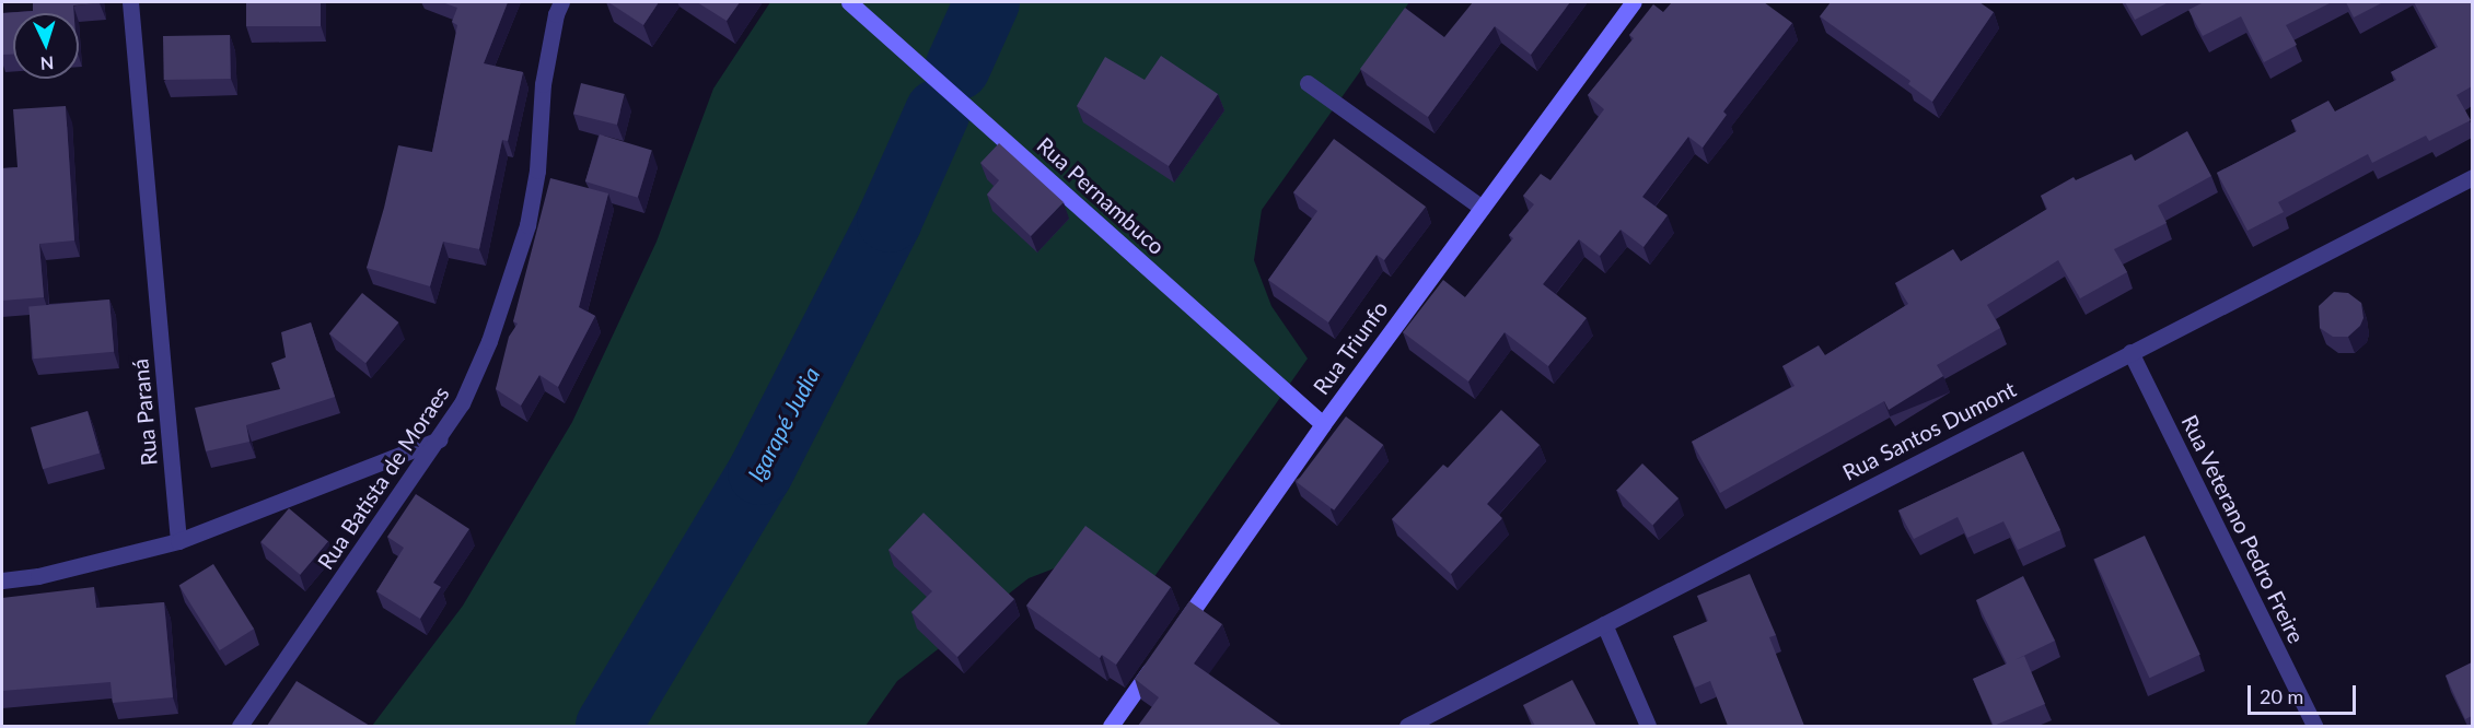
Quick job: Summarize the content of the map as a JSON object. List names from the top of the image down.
{
  "streets": {
    "street": [
      "Rua Pernambuco",
      "Rua Triunfo",
      "Rua Paraná",
      "Rua Santos Dumont",
      "Rua Batista de Moraes",
      "Rua Veterano Pedro Freire"
    ]
  },
  "crossings": [
    ["Rua Pernambuco", "Rua Triunfo"],
    ["Rua Santos Dumont", "Rua Veterano Pedro Freire"]
  ],
  "water": ["Igarapé Judia"],
  "scale_bar": "20 m",
  "north": "bottom"
}
